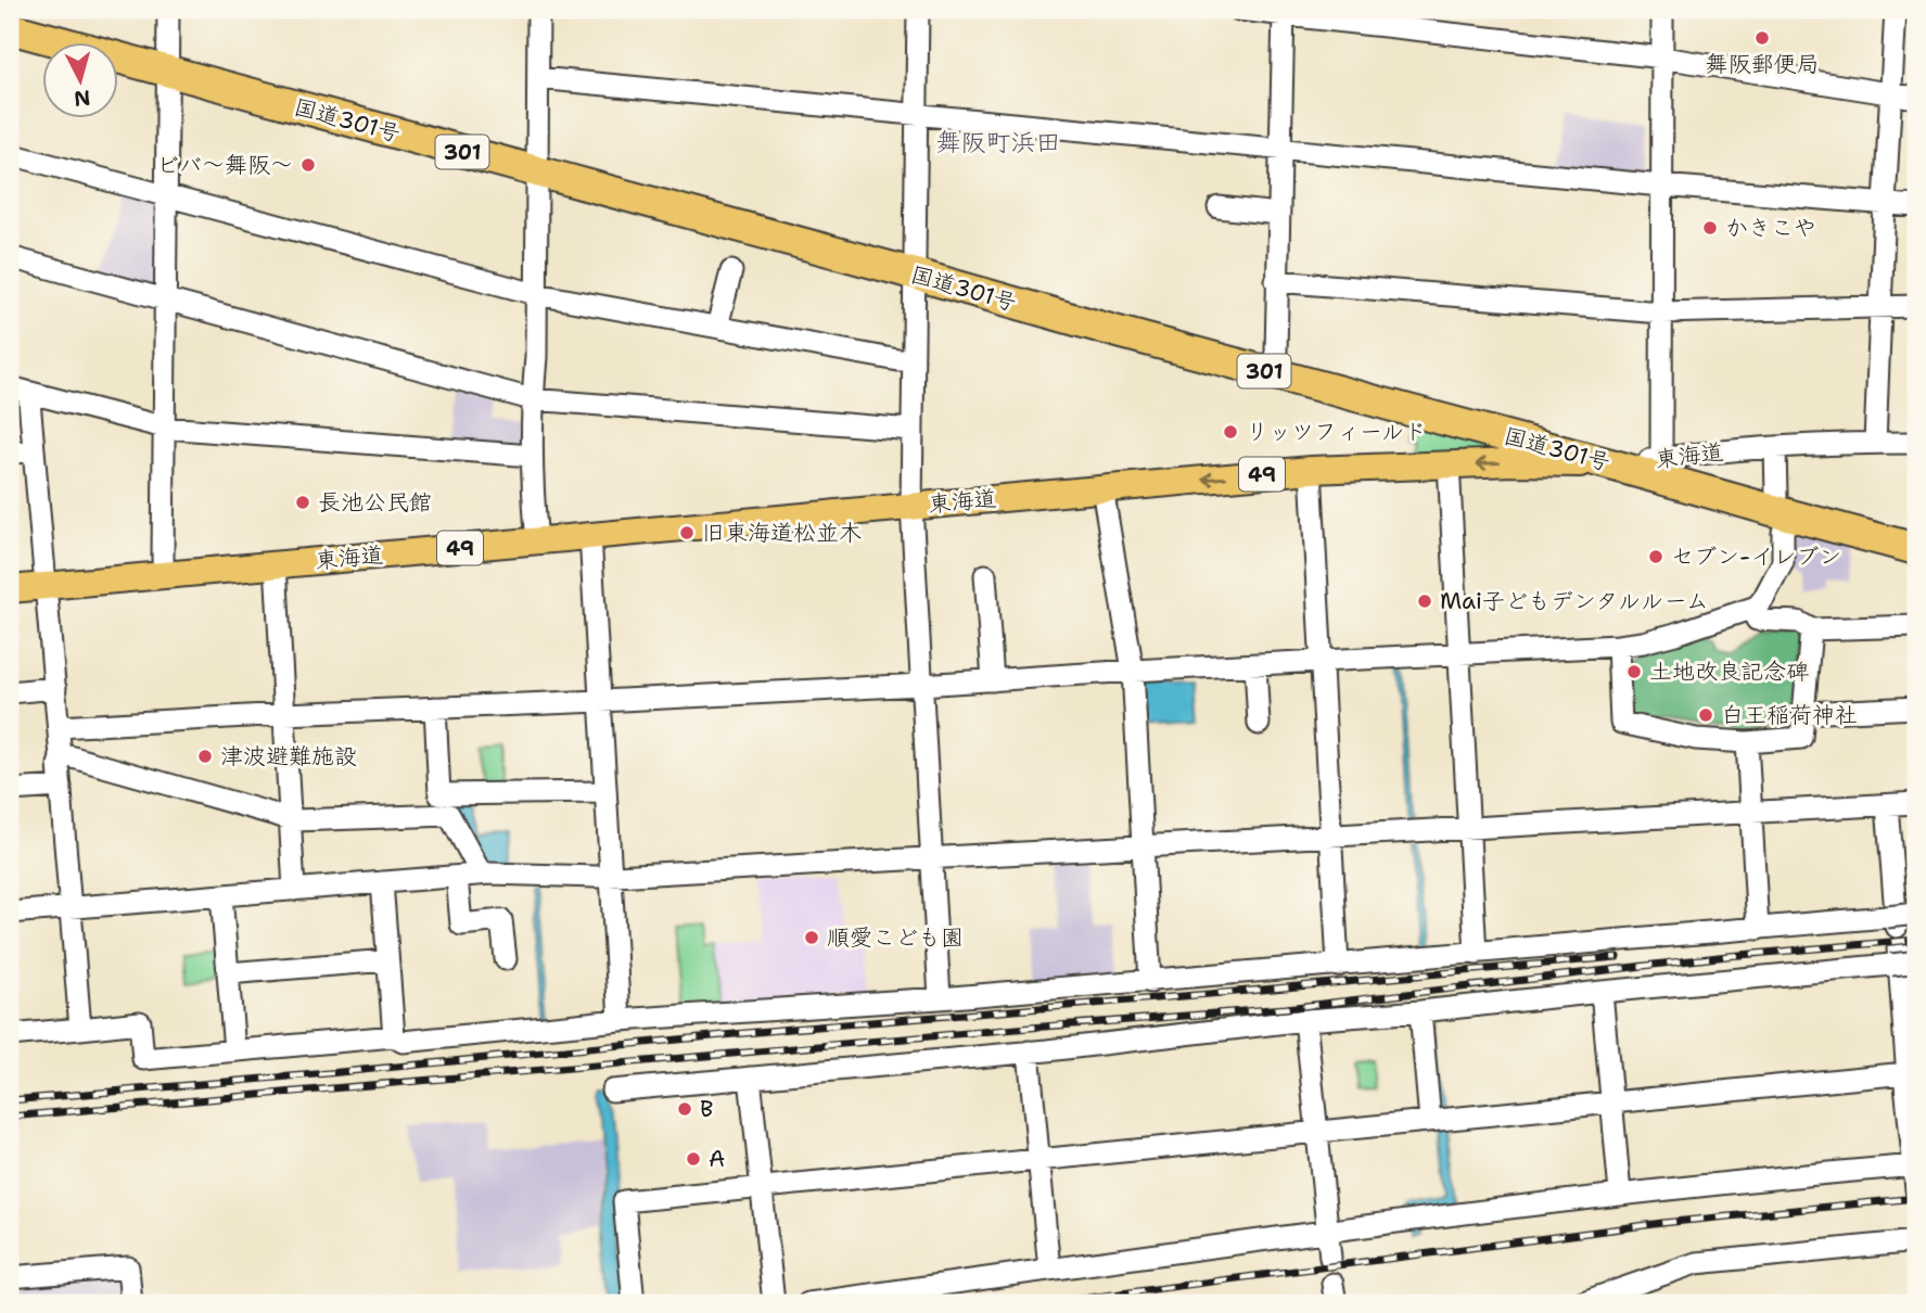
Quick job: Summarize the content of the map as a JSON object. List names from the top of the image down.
{
  "streets": {
    "highway": ["国道301号", "301"],
    "main road": ["東海道", "49"]
  },
  "crossings": [
    ["国道301号", "東海道"]
  ],
  "districts": ["舞阪町浜田"],
  "places": [
    "舞阪郵便局",
    "ビバ～舞阪～",
    "かきこや",
    "リッツフィールド",
    "長池公民館",
    "旧東海道松並木",
    "セブン-イレブン",
    "Mai子どもデンタルルーム",
    "土地改良記念碑",
    "白王稲荷神社",
    "津波避難施設",
    "順愛こども園",
    "B",
    "A"
  ],
  "north": "bottom"
}
